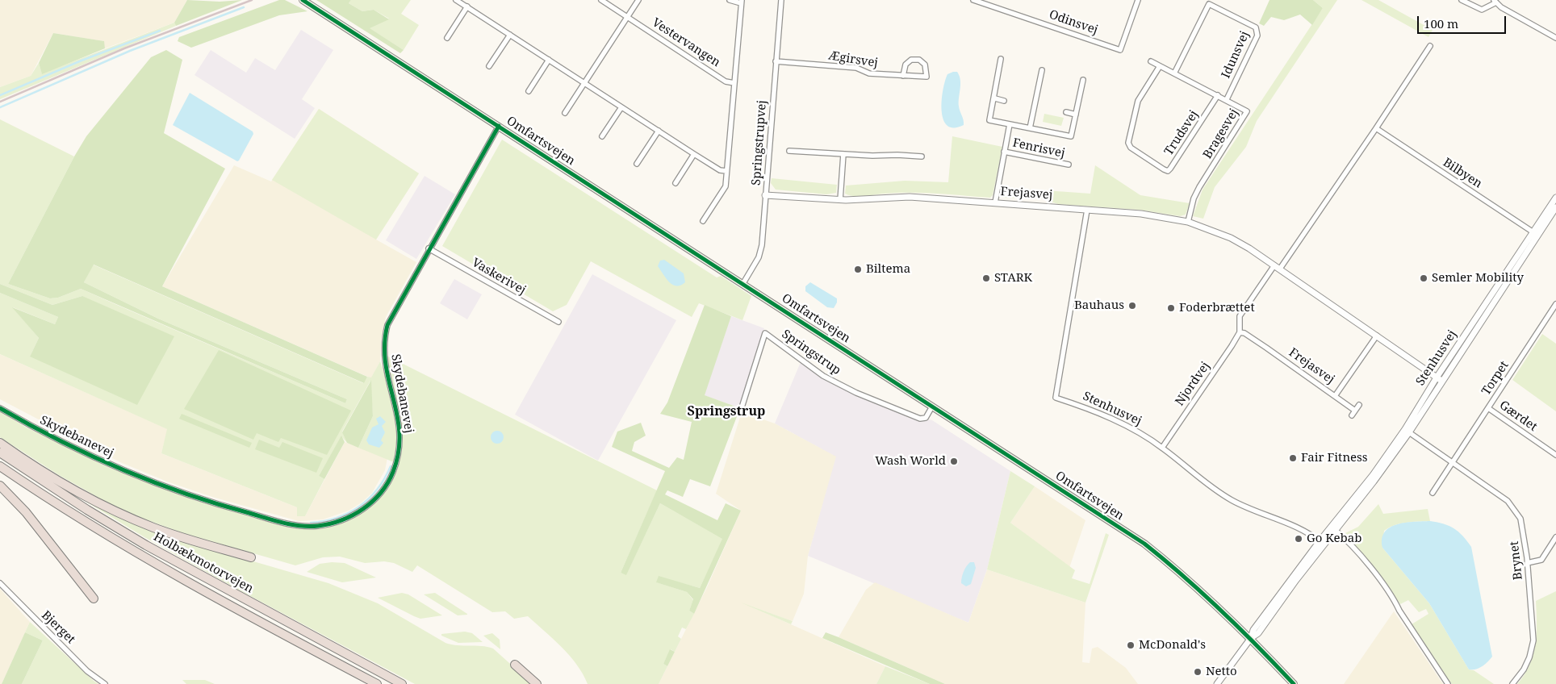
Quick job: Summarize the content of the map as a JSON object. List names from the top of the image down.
{
  "streets": {
    "highway": ["Holbækmotorvejen"],
    "main road": ["Omfartsvejen"],
    "street": [
      "Odinsvej",
      "Vestervangen",
      "Idunsvej",
      "Ægirsvej",
      "Trudsvej",
      "Bragesvej",
      "Springstrupvej",
      "Fenrisvej",
      "Bilbyen",
      "Frejasvej",
      "Vaskerivej",
      "Springstrup",
      "Stenhusvej",
      "Torpet",
      "Njordvej",
      "Skydebanevej",
      "Gærdet",
      "Brynet",
      "Bjerget"
    ]
  },
  "crossings": [
    ["Idunsvej", "Bragesvej"],
    ["Ægirsvej", "Springstrupvej"],
    ["Trudsvej", "Bragesvej"],
    ["Bragesvej", "Frejasvej"],
    ["Omfartsvejen", "Springstrupvej"],
    ["Omfartsvejen", "Springstrup"],
    ["Omfartsvejen", "Stenhusvej"],
    ["Omfartsvejen", "Skydebanevej"],
    ["Springstrupvej", "Frejasvej"],
    ["Fenrisvej", "Frejasvej"],
    ["Bilbyen", "Stenhusvej"],
    ["Frejasvej", "Stenhusvej"],
    ["Frejasvej", "Njordvej"],
    ["Vaskerivej", "Skydebanevej"],
    ["Stenhusvej", "Njordvej"],
    ["Torpet", "Gærdet"],
    ["Torpet", "Brynet"]
  ],
  "districts": ["Springstrup"],
  "places": [
    "Biltema",
    "STARK",
    "Semler Mobility",
    "Bauhaus",
    "Foderbrættet",
    "Fair Fitness",
    "Wash World",
    "Go Kebab",
    "McDonald's",
    "Netto"
  ],
  "scale_bar": "100 m"
}
